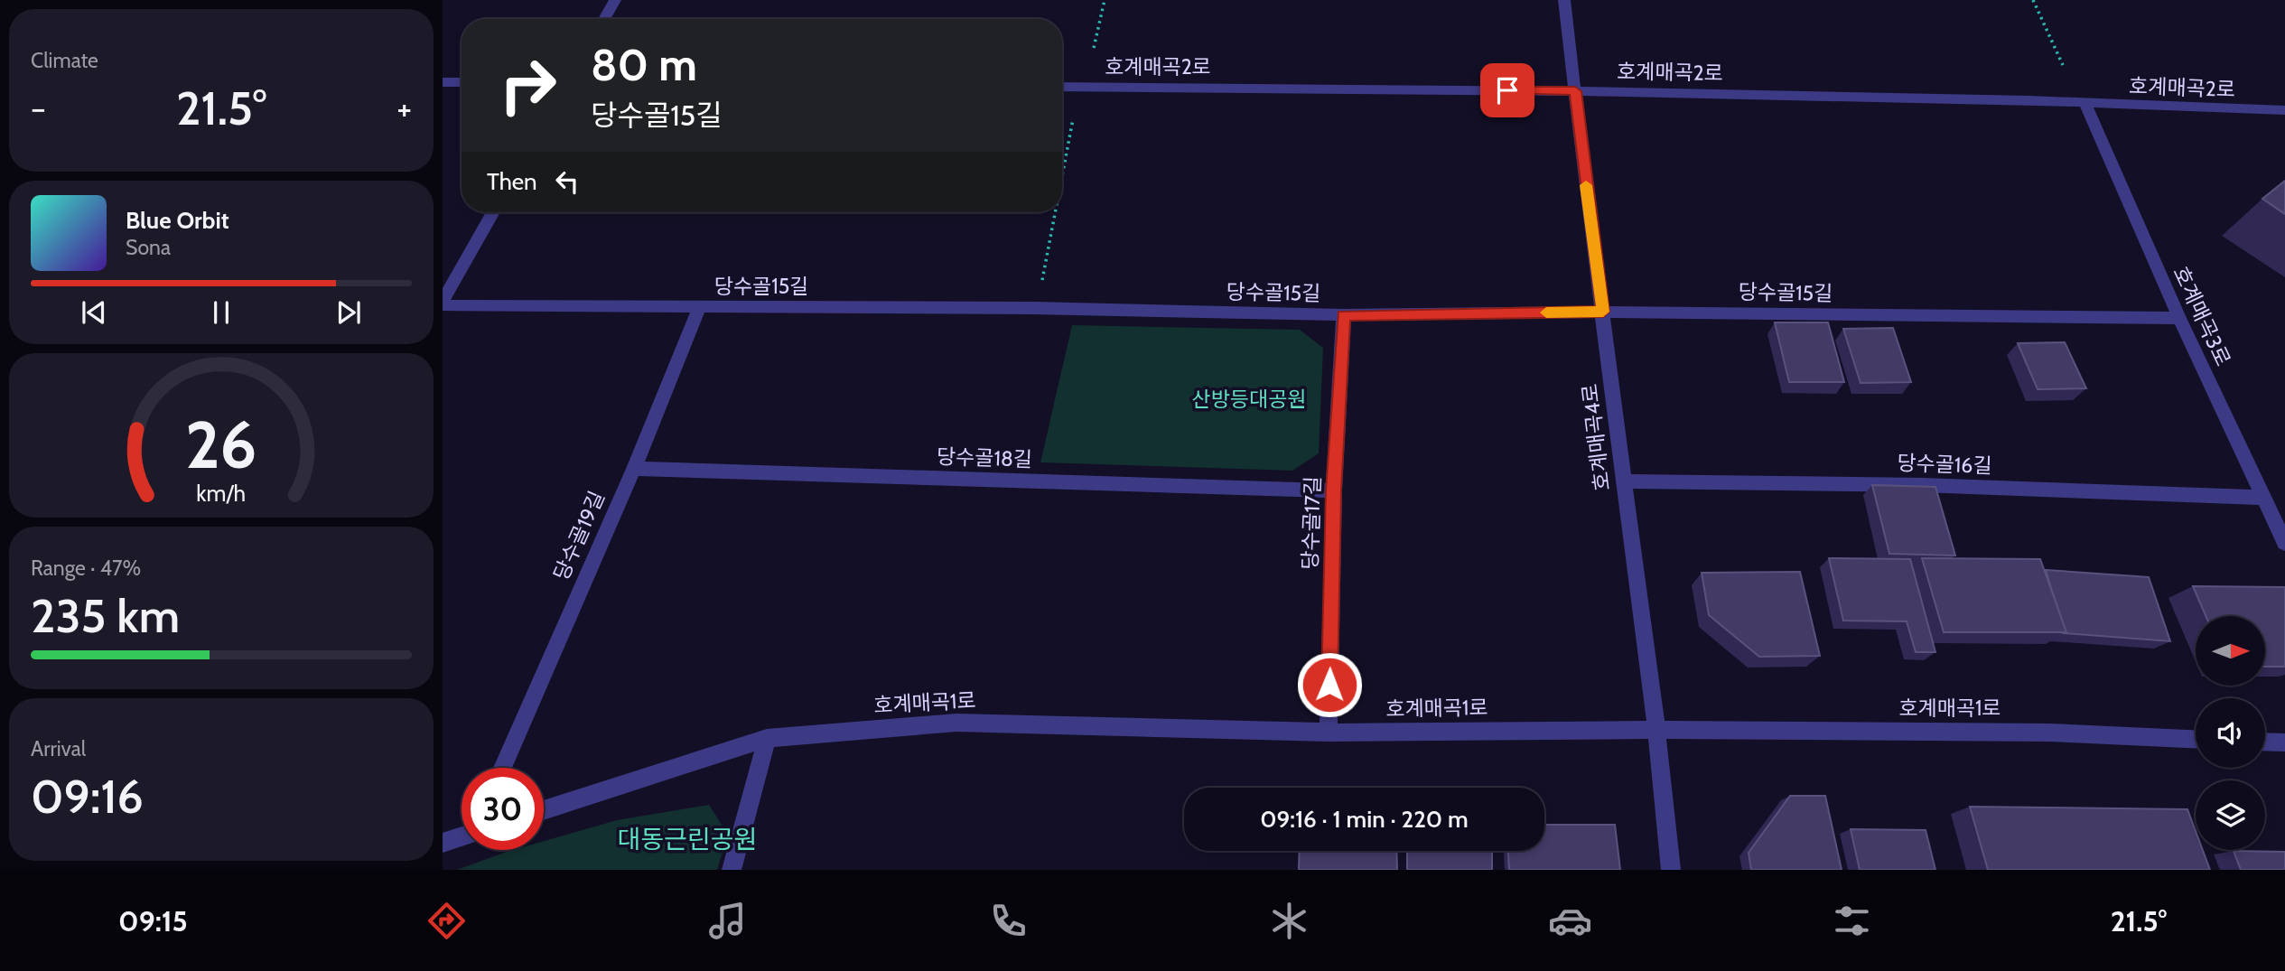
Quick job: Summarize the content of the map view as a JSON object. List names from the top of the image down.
{
  "streets": {
    "street": [
      "호계매곡2로",
      "당수골15길",
      "호계매곡3로",
      "호계매곡4로",
      "당수골18길",
      "당수골16길",
      "당수골17길",
      "당수골19길",
      "호계매곡1로"
    ]
  },
  "crossings": [
    ["호계매곡2로", "호계매곡3로"],
    ["호계매곡2로", "호계매곡4로"],
    ["당수골15길", "호계매곡3로"],
    ["당수골15길", "호계매곡4로"],
    ["당수골15길", "당수골17길"],
    ["당수골15길", "당수골19길"],
    ["호계매곡3로", "당수골16길"],
    ["호계매곡4로", "당수골16길"],
    ["호계매곡4로", "호계매곡1로"],
    ["당수골18길", "당수골17길"],
    ["당수골18길", "당수골19길"],
    ["당수골17길", "호계매곡1로"]
  ],
  "parks": ["산방등대공원", "대동근린공원"],
  "north": "right",
  "page": {
    "tile": [
      "Climate",
      ["Range · 47%", "235 km"],
      ["Arrival", "09:16"]
    ],
    "turn": ["80 m", "당수골15길"],
    "heat": ["−", "21.5°", "+"],
    "then": "Then",
    "song": ["Blue Orbit", "Sona"],
    "limit": "30",
    "trip": "09:16 · 1 min · 220 m",
    "tabs": ["09:15", "21.5°"],
    "gauge": ["26", "km/h"]
  }
}
